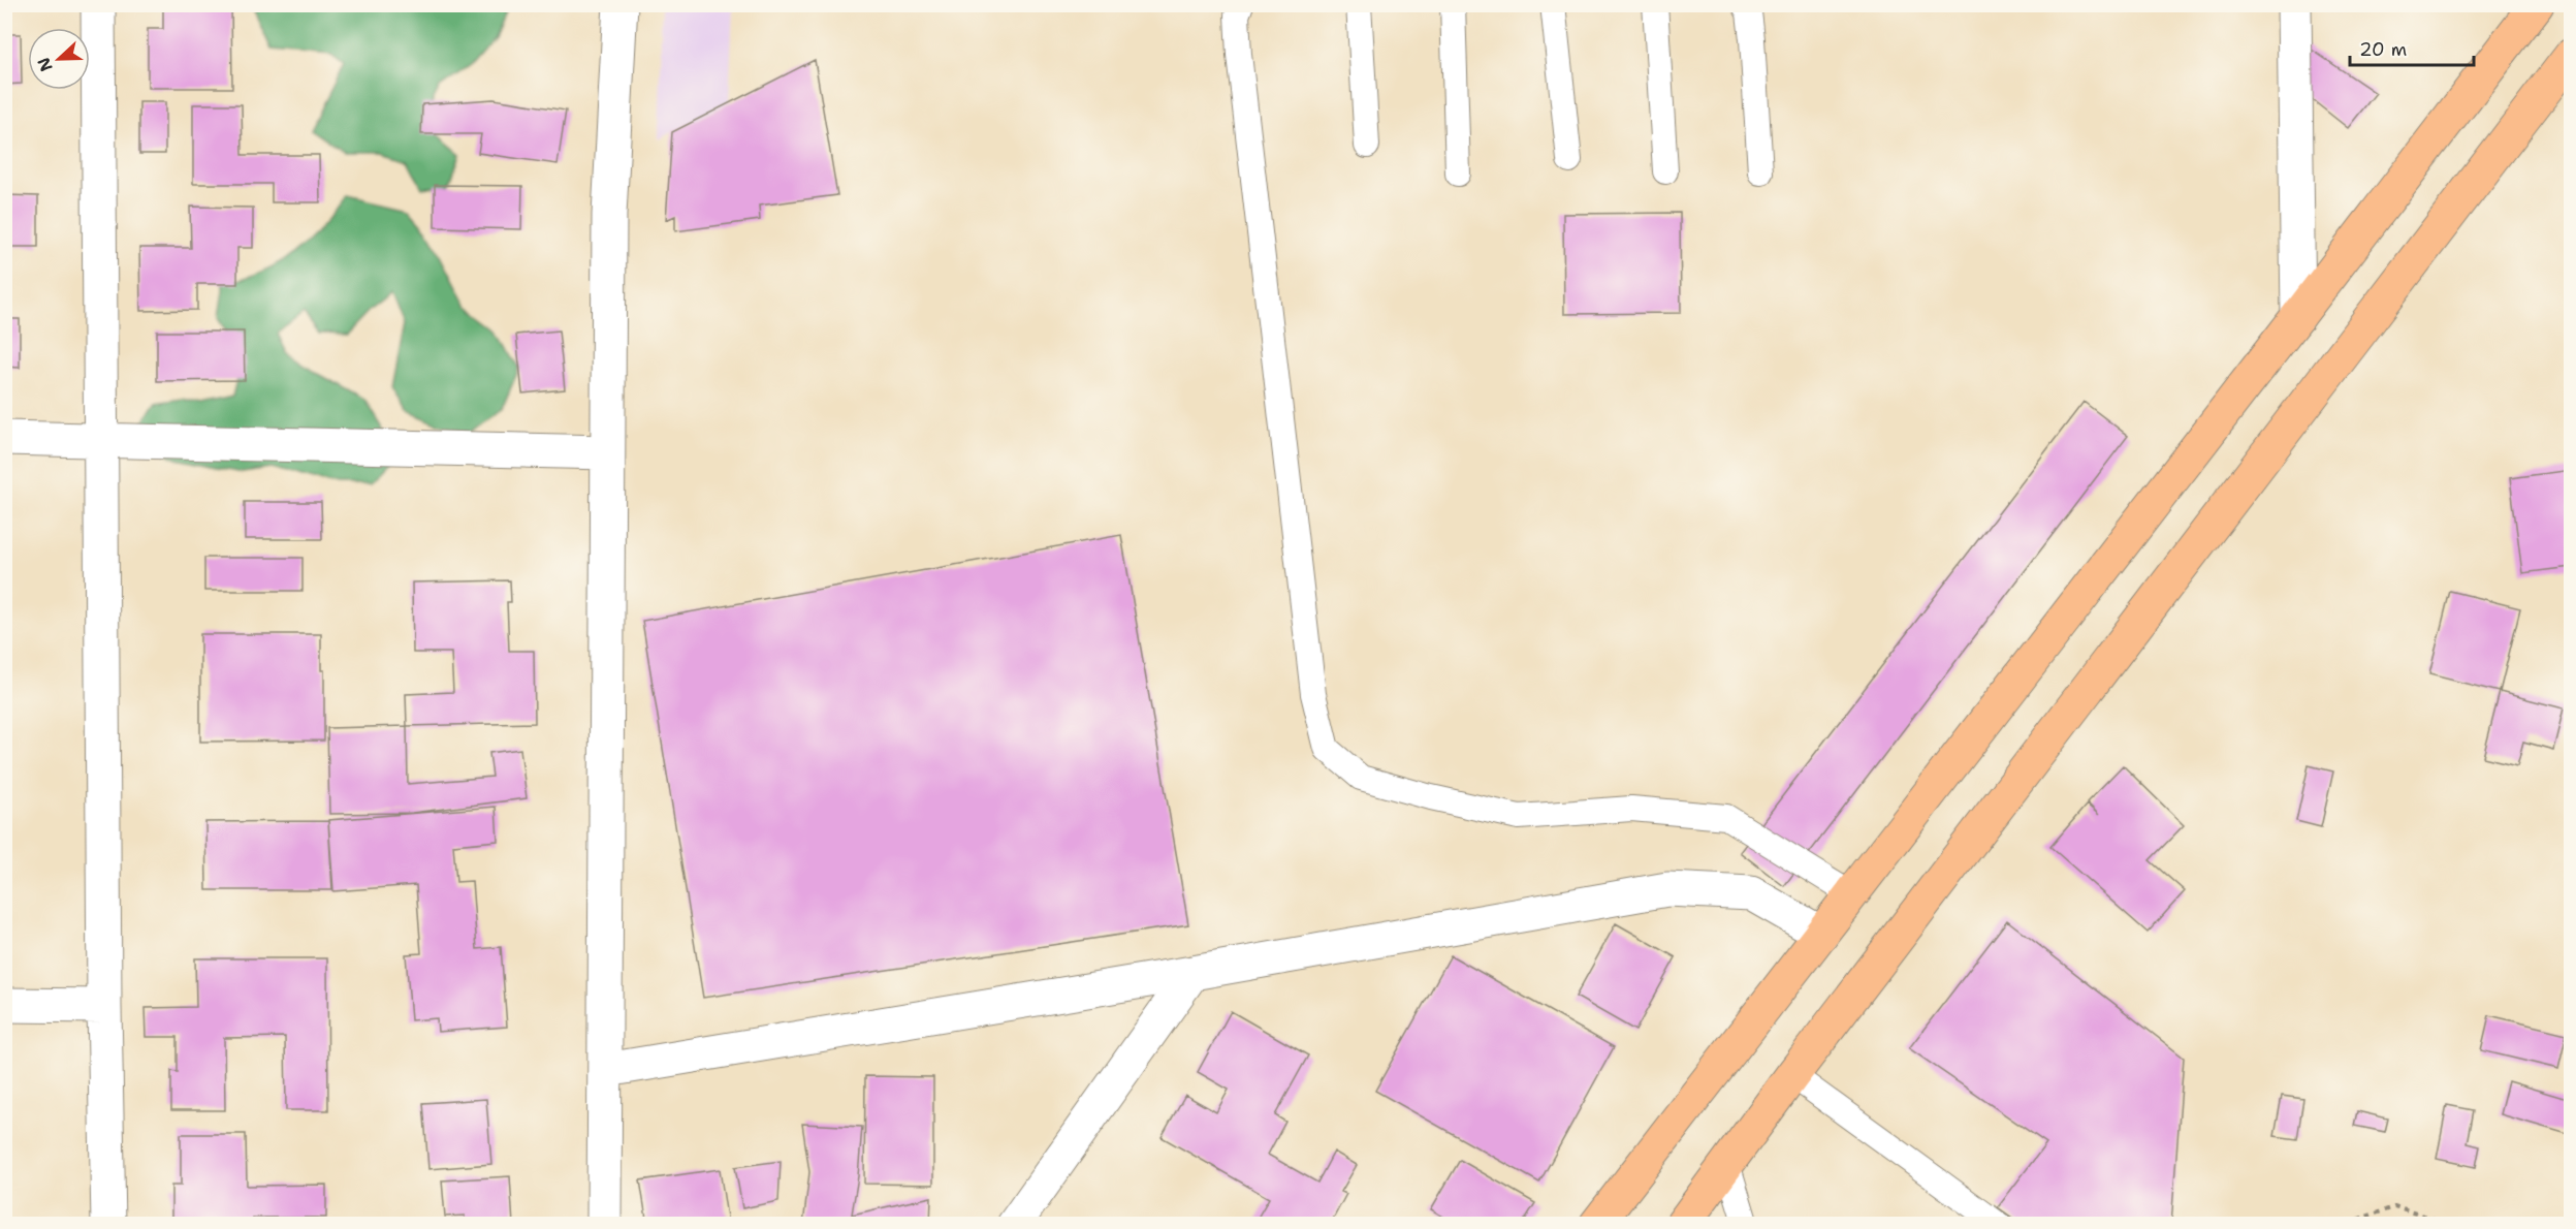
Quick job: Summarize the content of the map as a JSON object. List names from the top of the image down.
{
  "scale_bar": "20 m",
  "north": "left"
}
